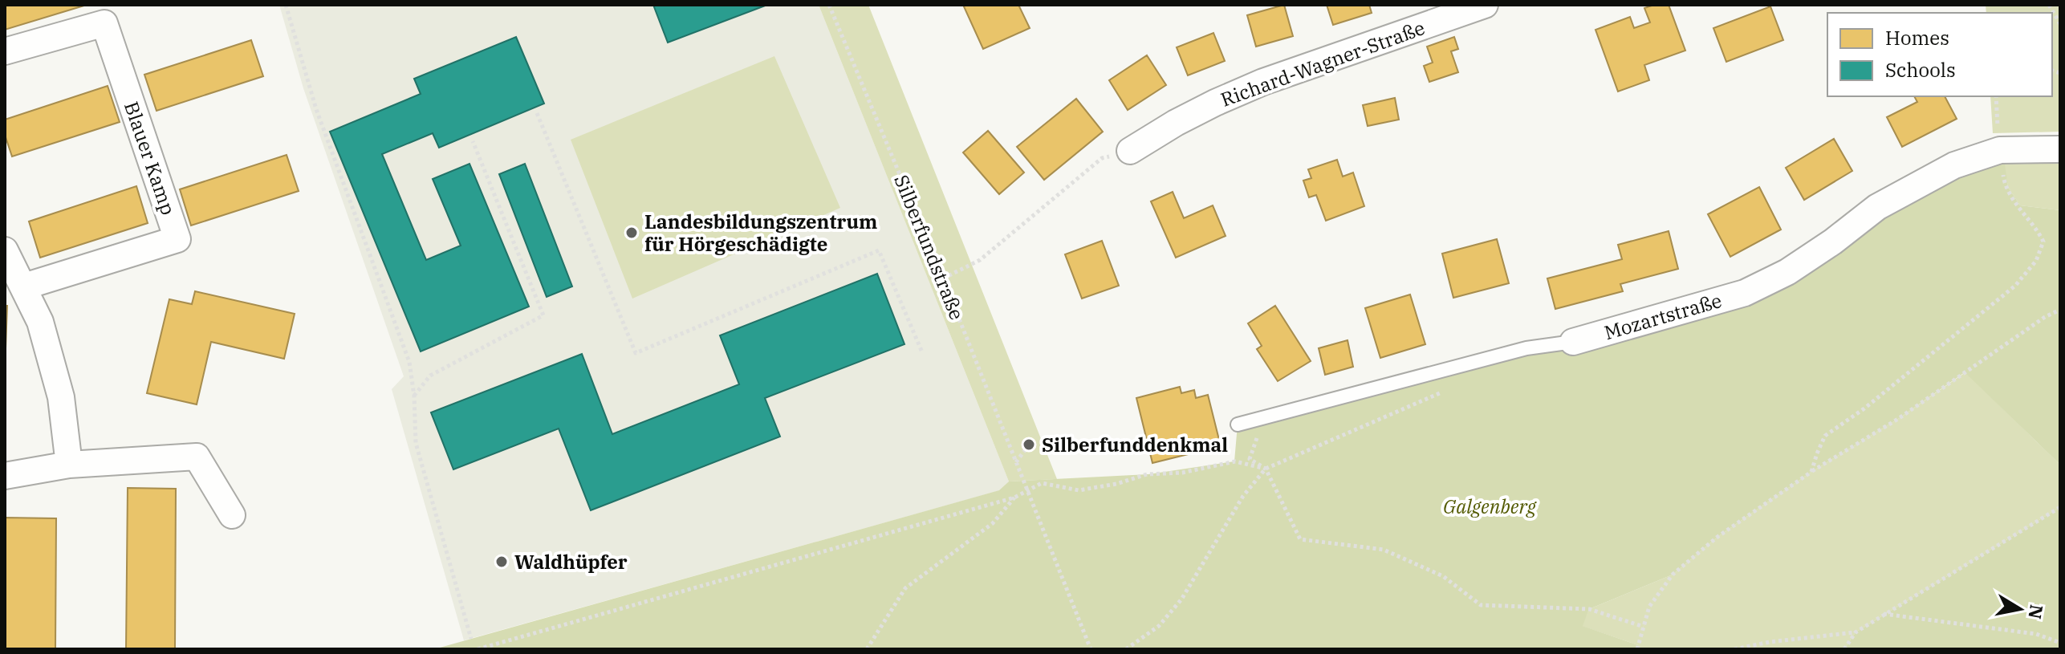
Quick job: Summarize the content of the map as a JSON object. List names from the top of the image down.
{
  "streets": {
    "street": ["Richard-Wagner-Straße", "Blauer Kamp", "Mozartstraße"],
    "path": ["Silberfundstraße"]
  },
  "parks": ["Galgenberg"],
  "places": ["Landesbildungszentrum für Hörgeschädigte", "Silberfunddenkmal", "Waldhüpfer"],
  "legend": ["Homes", "Schools"],
  "north": "right"
}
